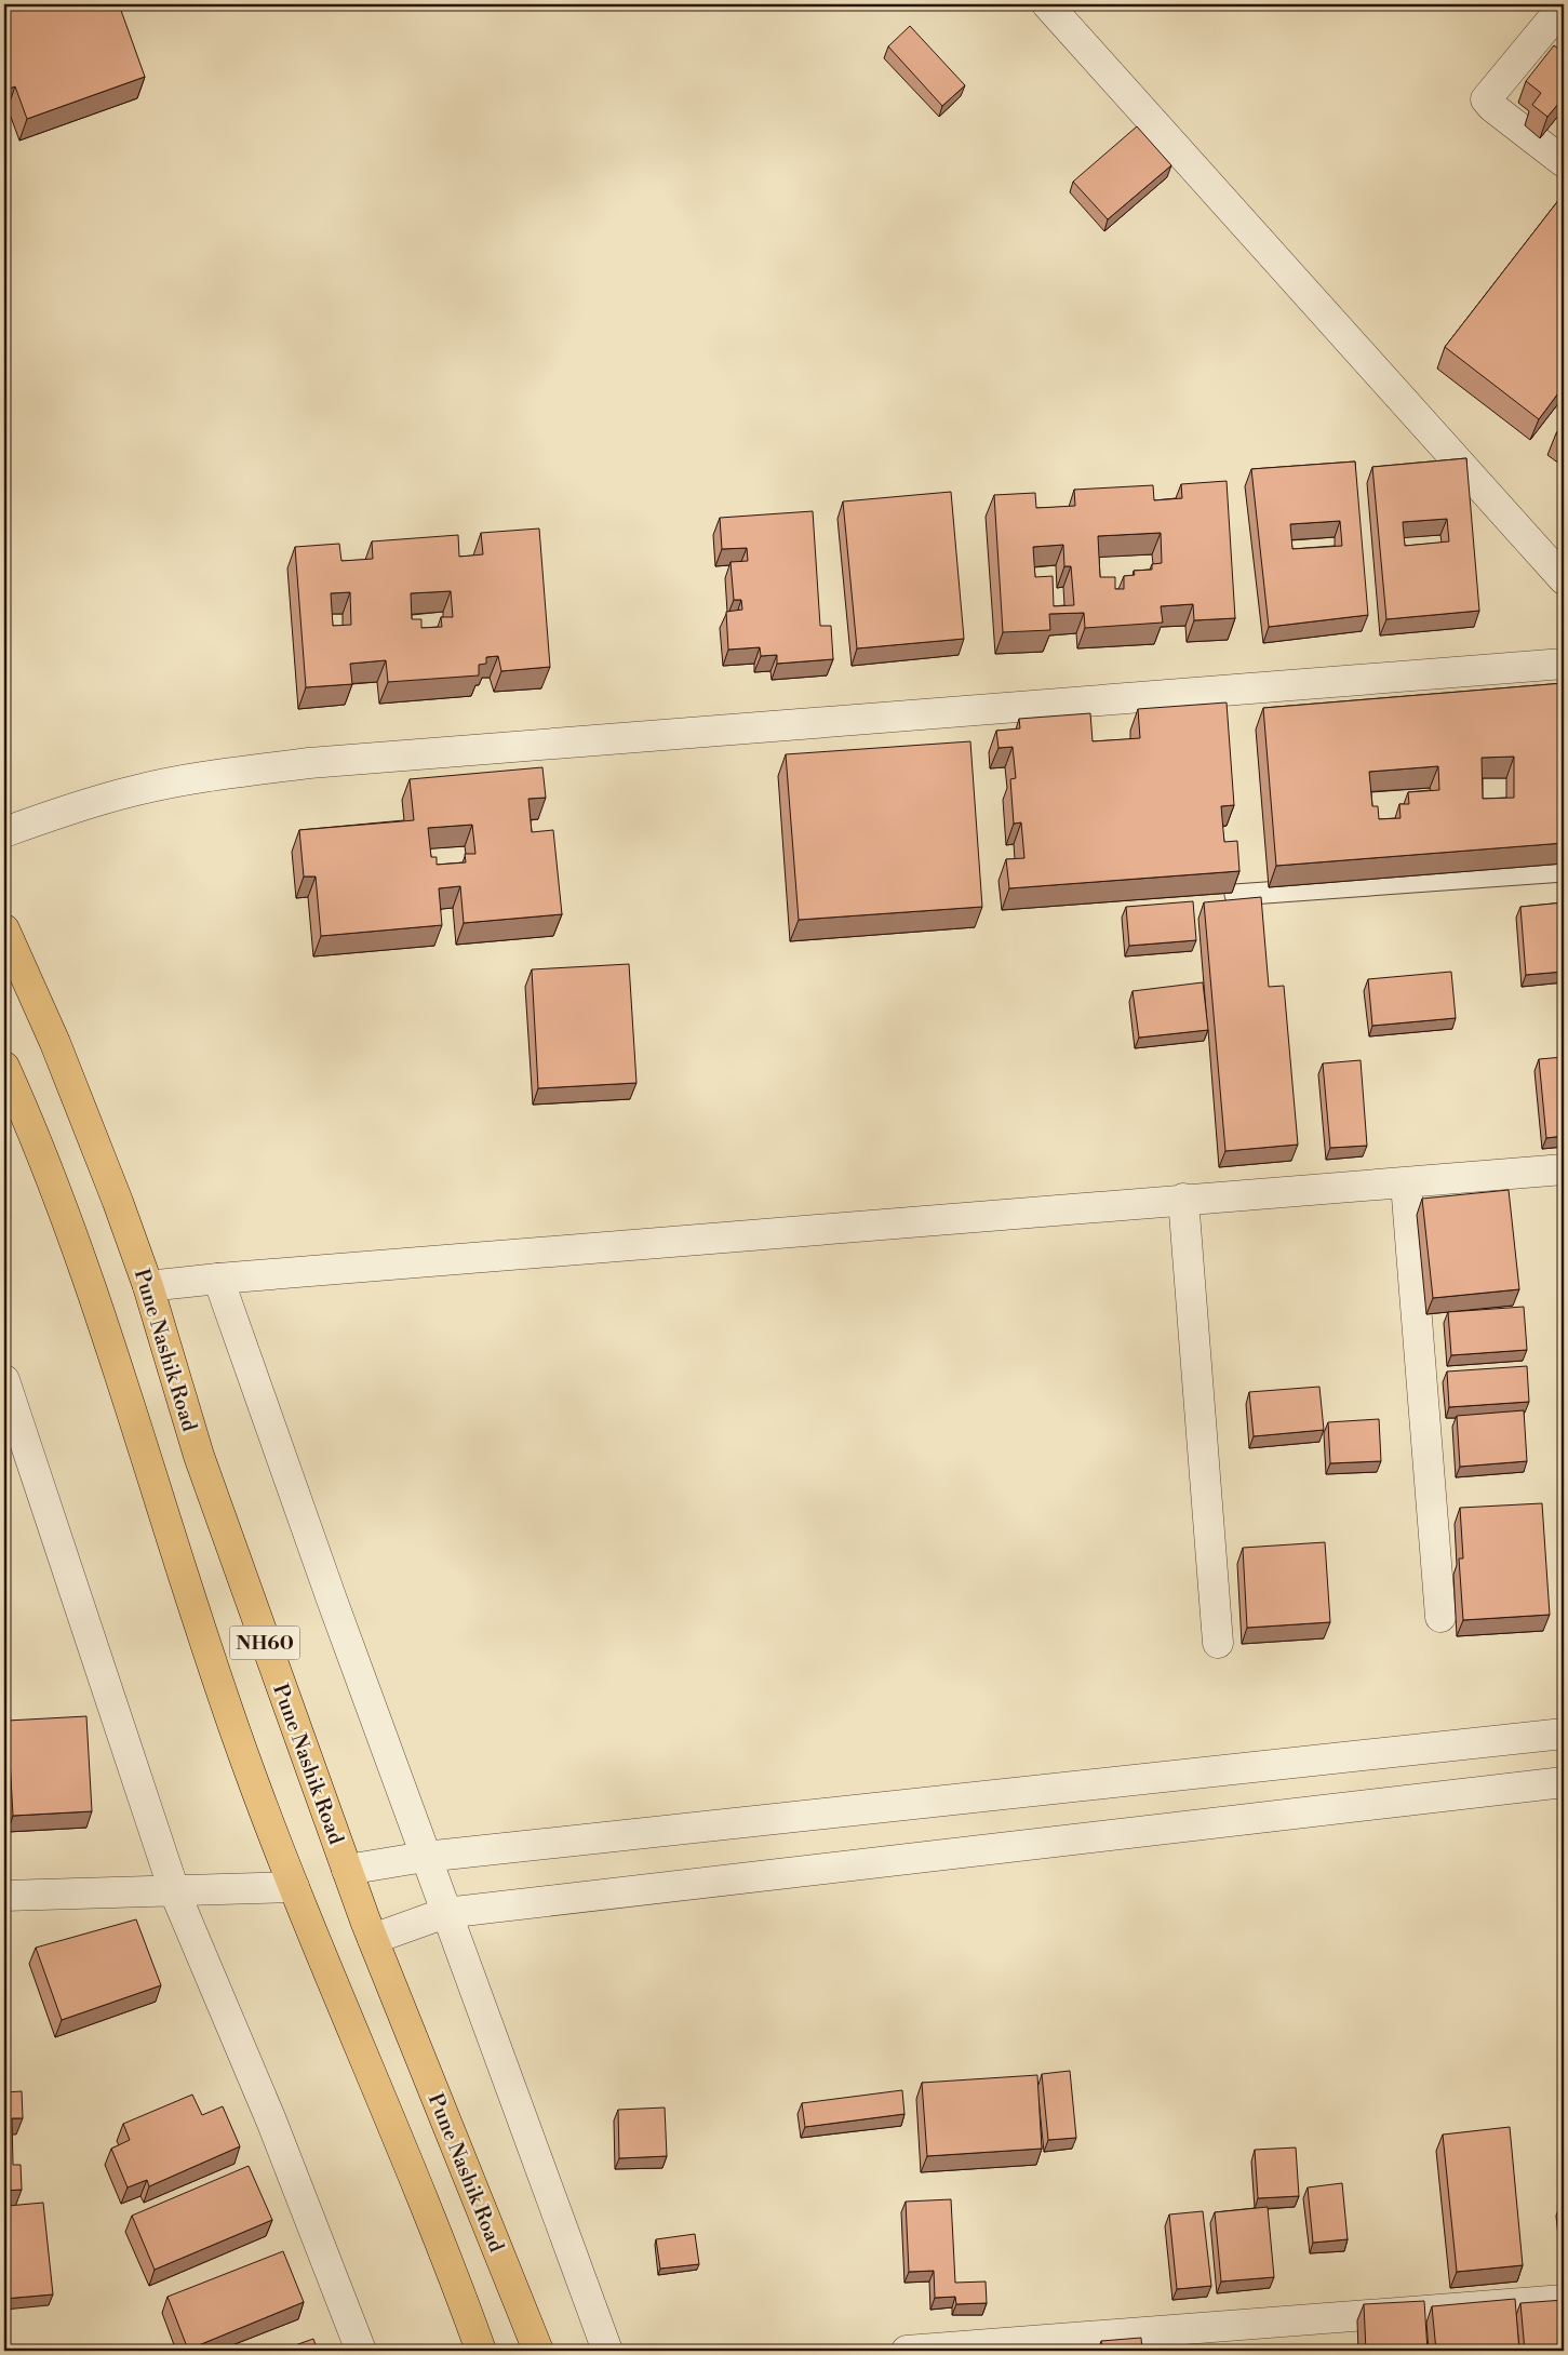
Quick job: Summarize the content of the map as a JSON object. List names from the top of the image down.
{
  "streets": {
    "highway": ["Pune Nashik Road", "NH60"]
  }
}
